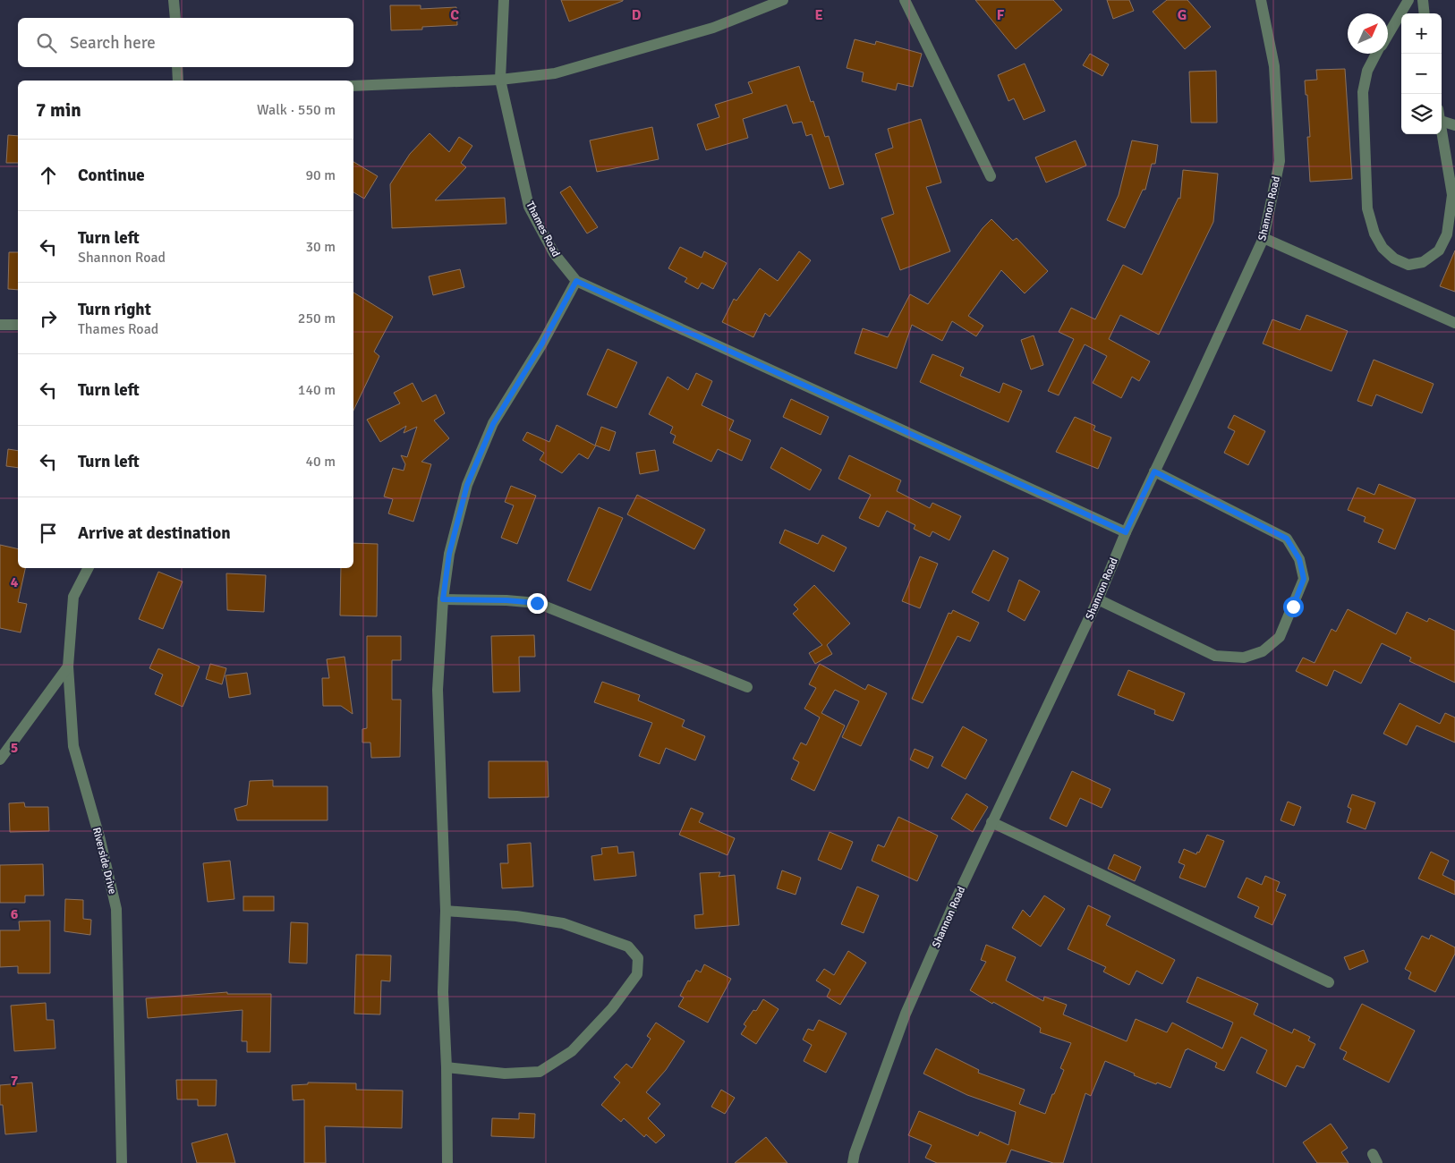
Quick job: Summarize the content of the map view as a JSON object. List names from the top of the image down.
{
  "streets": {
    "street": ["Shannon Road", "Thames Road", "Riverside Drive"]
  },
  "crossings": [
    ["Shannon Road", "Thames Road"]
  ],
  "north": "top right",
  "page": {
    "map_buttons": ["+", "−"],
    "search": "Search here",
    "heading": ["7 min", "Walk · 550 m"],
    "list": [
      ["Continue", "90 m"],
      ["Turn left", "Shannon Road", "30 m"],
      ["Turn right", "Thames Road", "250 m"],
      ["Turn left", "140 m"],
      ["Turn left", "40 m"],
      "Arrive at destination"
    ]
  },
  "grid": {
    "columns": [
      "C",
      "D",
      "E",
      "F",
      "G"
    ],
    "rows": [
      "4",
      "5",
      "6",
      "7"
    ]
  }
}
